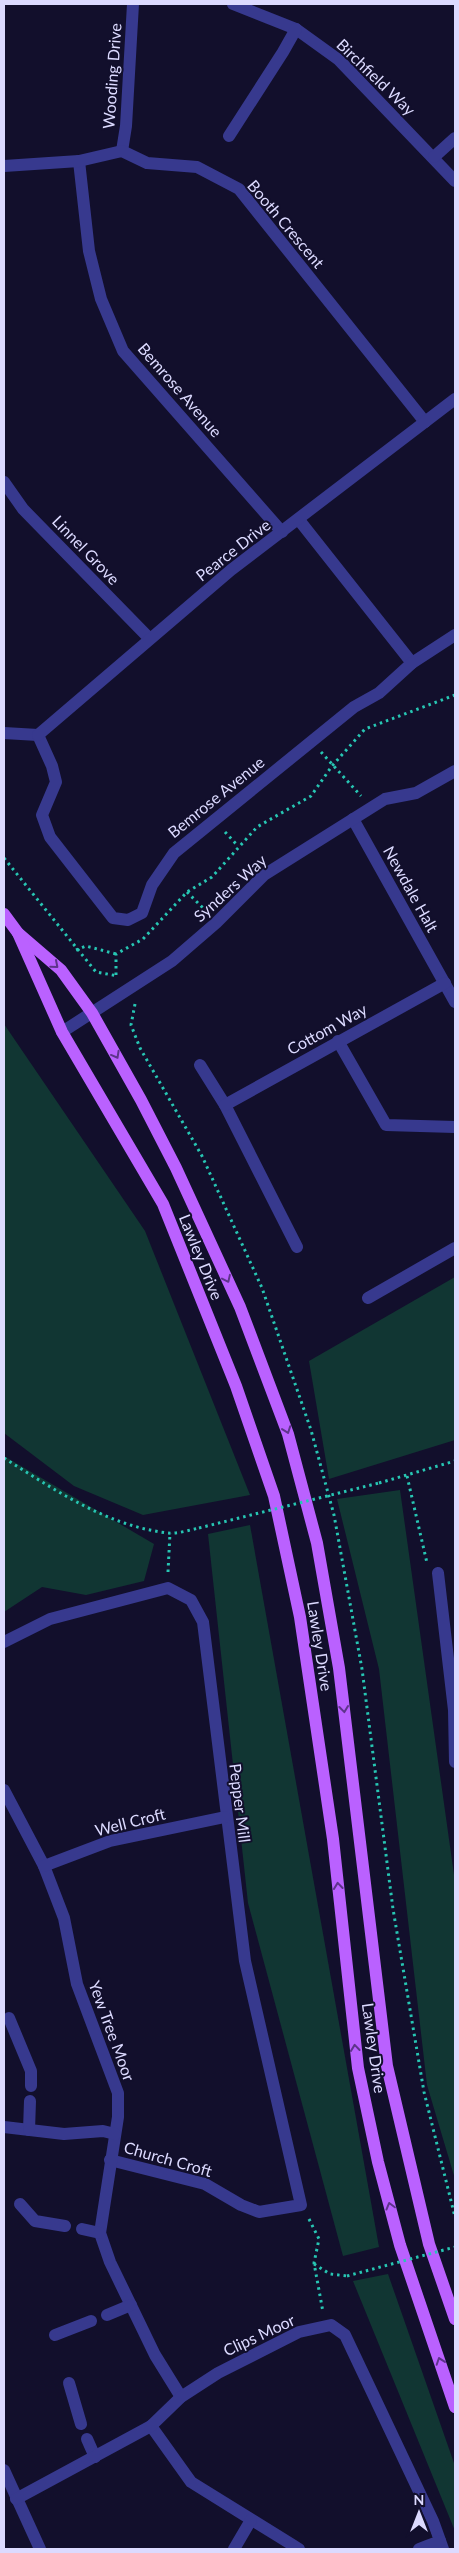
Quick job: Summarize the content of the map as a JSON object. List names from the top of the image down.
{
  "streets": {
    "main road": ["Lawley Drive"],
    "street": [
      "Wooding Drive",
      "Birchfield Way",
      "Booth Crescent",
      "Bemrose Avenue",
      "Linnel Grove",
      "Pearce Drive",
      "Synders Way",
      "Newdale Halt",
      "Cottom Way",
      "Pepper Mill",
      "Well Croft",
      "Yew Tree Moor",
      "Church Croft",
      "Clips Moor"
    ]
  },
  "crossings": [
    ["Wooding Drive", "Booth Crescent"],
    ["Booth Crescent", "Pearce Drive"],
    ["Bemrose Avenue", "Pearce Drive"],
    ["Linnel Grove", "Pearce Drive"],
    ["Synders Way", "Newdale Halt"],
    ["Synders Way", "Lawley Drive"],
    ["Newdale Halt", "Cottom Way"],
    ["Pepper Mill", "Well Croft"],
    ["Pepper Mill", "Church Croft"],
    ["Well Croft", "Yew Tree Moor"],
    ["Yew Tree Moor", "Church Croft"],
    ["Yew Tree Moor", "Clips Moor"]
  ],
  "north": "top"
}
